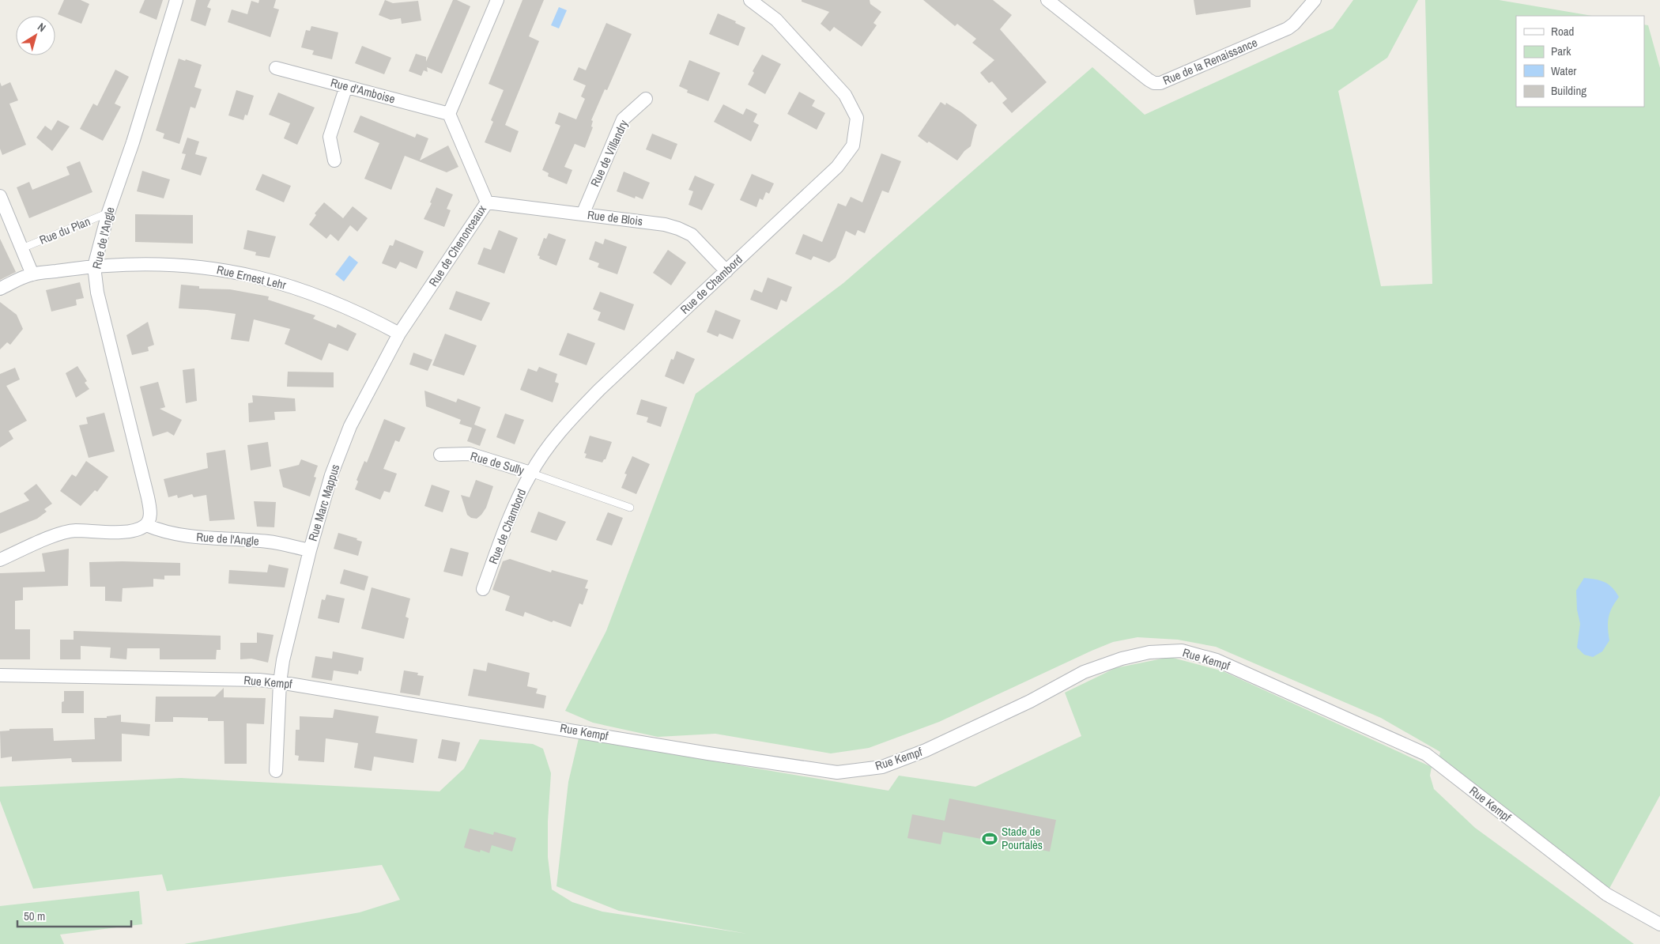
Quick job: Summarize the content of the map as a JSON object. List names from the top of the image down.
{
  "streets": {
    "street": [
      "Rue de la Renaissance",
      "Rue d'Amboise",
      "Rue de Villandry",
      "Rue de Blois",
      "Rue de l'Angle",
      "Rue de Chenonceaux",
      "Rue Ernest Lehr",
      "Rue de Chambord",
      "Rue de Sully",
      "Rue Marc Mappus",
      "Rue Kempf"
    ],
    "lane": ["Rue du Plan"]
  },
  "crossings": [
    ["Rue d'Amboise", "Rue de Chenonceaux"],
    ["Rue de Villandry", "Rue de Blois"],
    ["Rue de Blois", "Rue de Chenonceaux"],
    ["Rue de Blois", "Rue de Chambord"],
    ["Rue du Plan", "Rue de l'Angle"],
    ["Rue de l'Angle", "Rue Ernest Lehr"],
    ["Rue de l'Angle", "Rue Marc Mappus"],
    ["Rue de Chenonceaux", "Rue Ernest Lehr"],
    ["Rue de Chenonceaux", "Rue Marc Mappus"],
    ["Rue Ernest Lehr", "Rue Marc Mappus"],
    ["Rue de Chambord", "Rue de Sully"],
    ["Rue Marc Mappus", "Rue Kempf"]
  ],
  "places": {
    "sports": ["Stade de Pourtalès"]
  },
  "legend": [
    "Road",
    "Park",
    "Water",
    "Building"
  ],
  "scale_bar": "50 m",
  "north": "top right"
}
